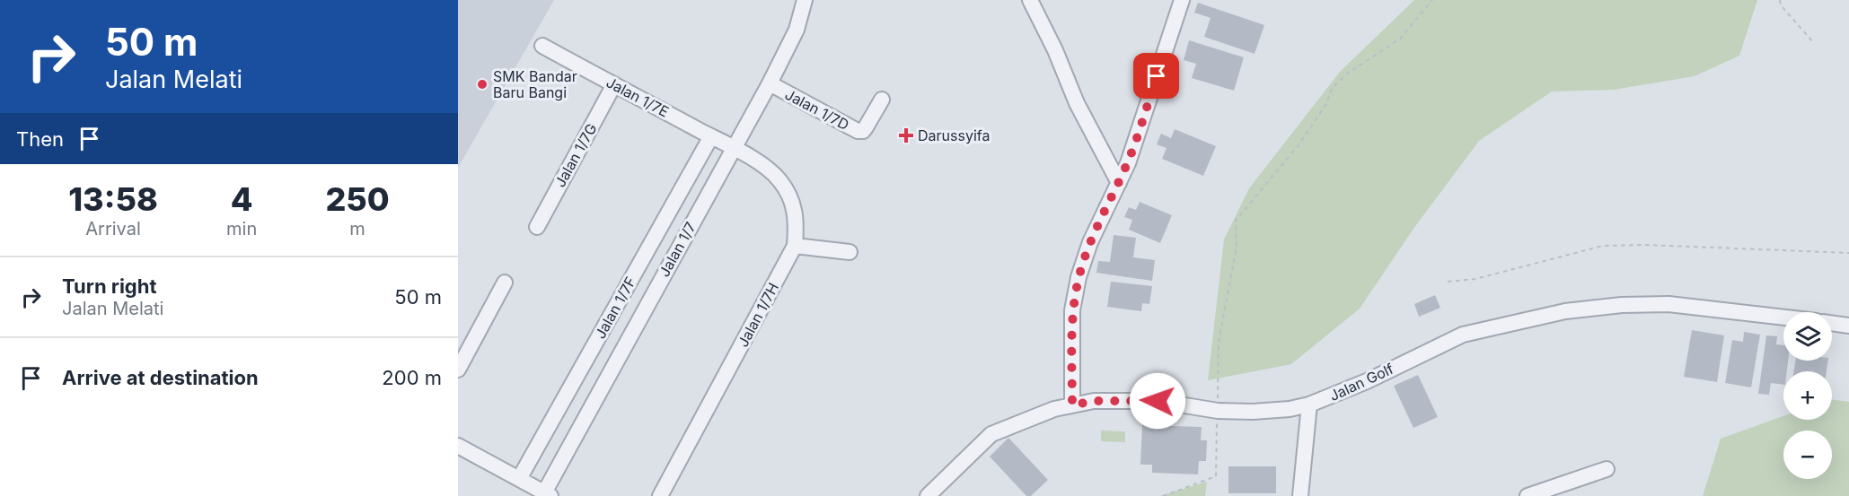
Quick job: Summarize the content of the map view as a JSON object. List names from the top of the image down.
{
  "streets": {
    "street": [
      "Jalan 1/7E",
      "Jalan 1/7D",
      "Jalan 1/7G",
      "Jalan 1/7",
      "Jalan 1/7F",
      "Jalan 1/7H",
      "Jalan Golf"
    ]
  },
  "crossings": [
    ["Jalan 1/7E", "Jalan 1/7G"],
    ["Jalan 1/7E", "Jalan 1/7"],
    ["Jalan 1/7E", "Jalan 1/7F"],
    ["Jalan 1/7E", "Jalan 1/7H"],
    ["Jalan 1/7D", "Jalan 1/7"],
    ["Jalan 1/7", "Jalan 1/7H"]
  ],
  "places": {
    "other": ["SMK Bandar Baru Bangi"],
    "health": ["Darussyifa"]
  },
  "page": {
    "turn": ["50 m", "Jalan Melati"],
    "then": "Then",
    "eta": [
      "13:58",
      "Arrival",
      "4",
      "min",
      "250",
      "m"
    ],
    "list": [
      {
        "name": "Turn right",
        "note": "Jalan Melati",
        "value": "50 m"
      },
      {
        "name": "Arrive at destination",
        "value": "200 m"
      }
    ],
    "map_buttons": ["+", "−"]
  }
}
